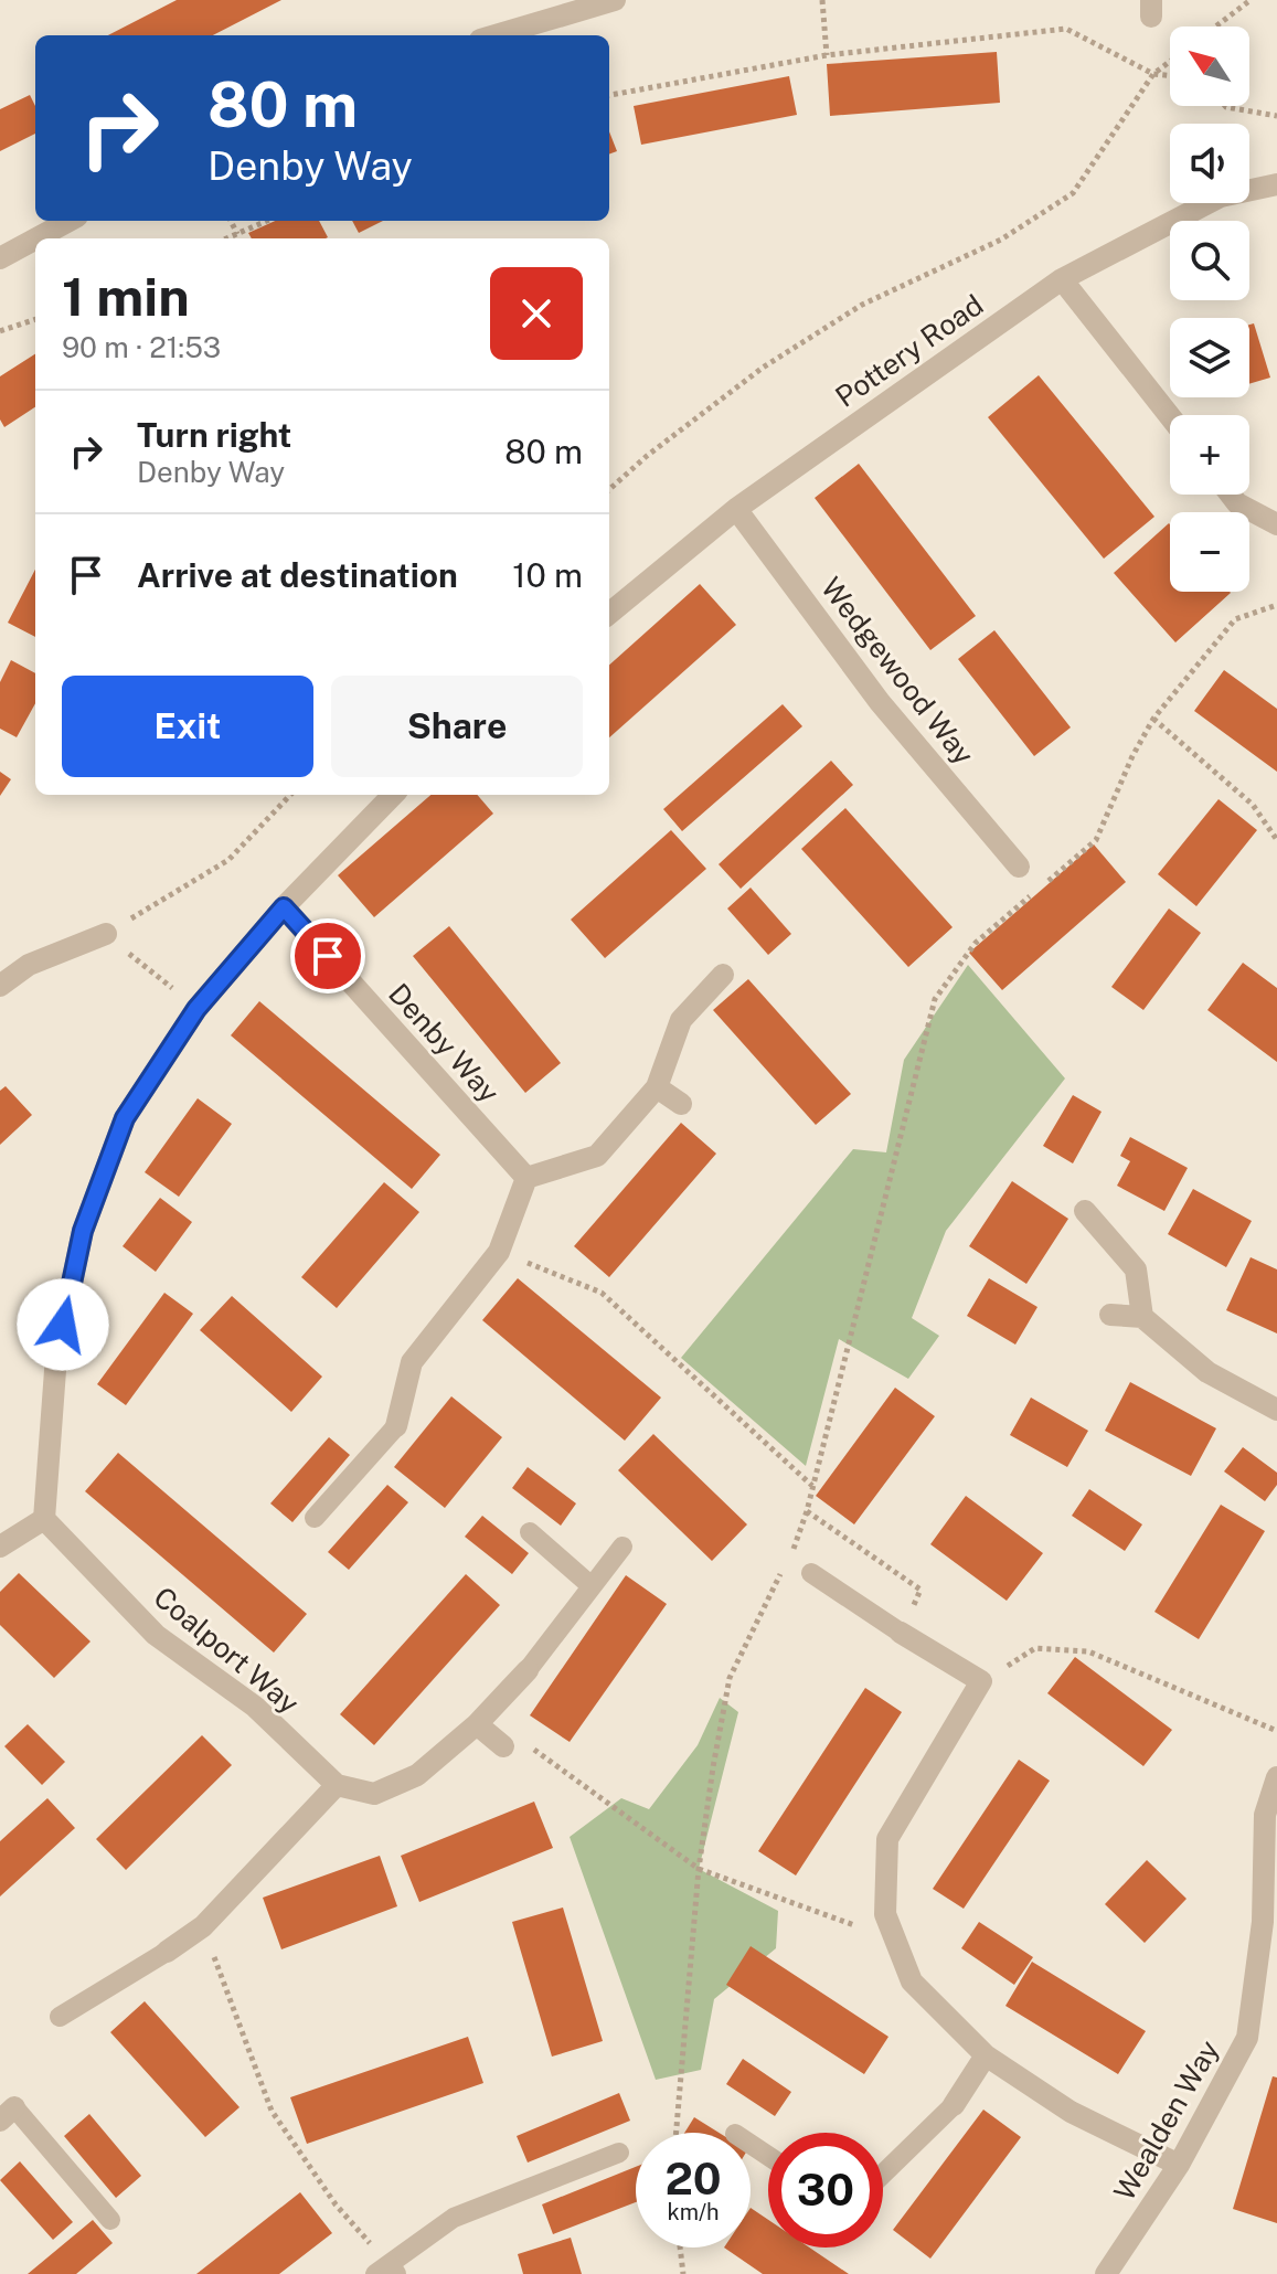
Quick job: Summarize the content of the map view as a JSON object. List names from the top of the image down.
{
  "streets": {
    "street": [
      "Pottery Road",
      "Wedgewood Way",
      "Denby Way",
      "Coalport Way",
      "Wealden Way"
    ]
  },
  "crossings": [
    ["Pottery Road", "Wedgewood Way"]
  ],
  "north": "top left",
  "page": {
    "map_buttons": ["+", "−"],
    "turn": ["80 m", "Denby Way"],
    "heading": ["1 min", "90 m · 21:53"],
    "list": [
      {
        "name": "Turn right",
        "note": "Denby Way",
        "value": "80 m"
      },
      {
        "name": "Arrive at destination",
        "value": "10 m"
      }
    ],
    "buttons": ["Exit", "Share"],
    "speed": "20 km/h",
    "limit": "30"
  }
}
